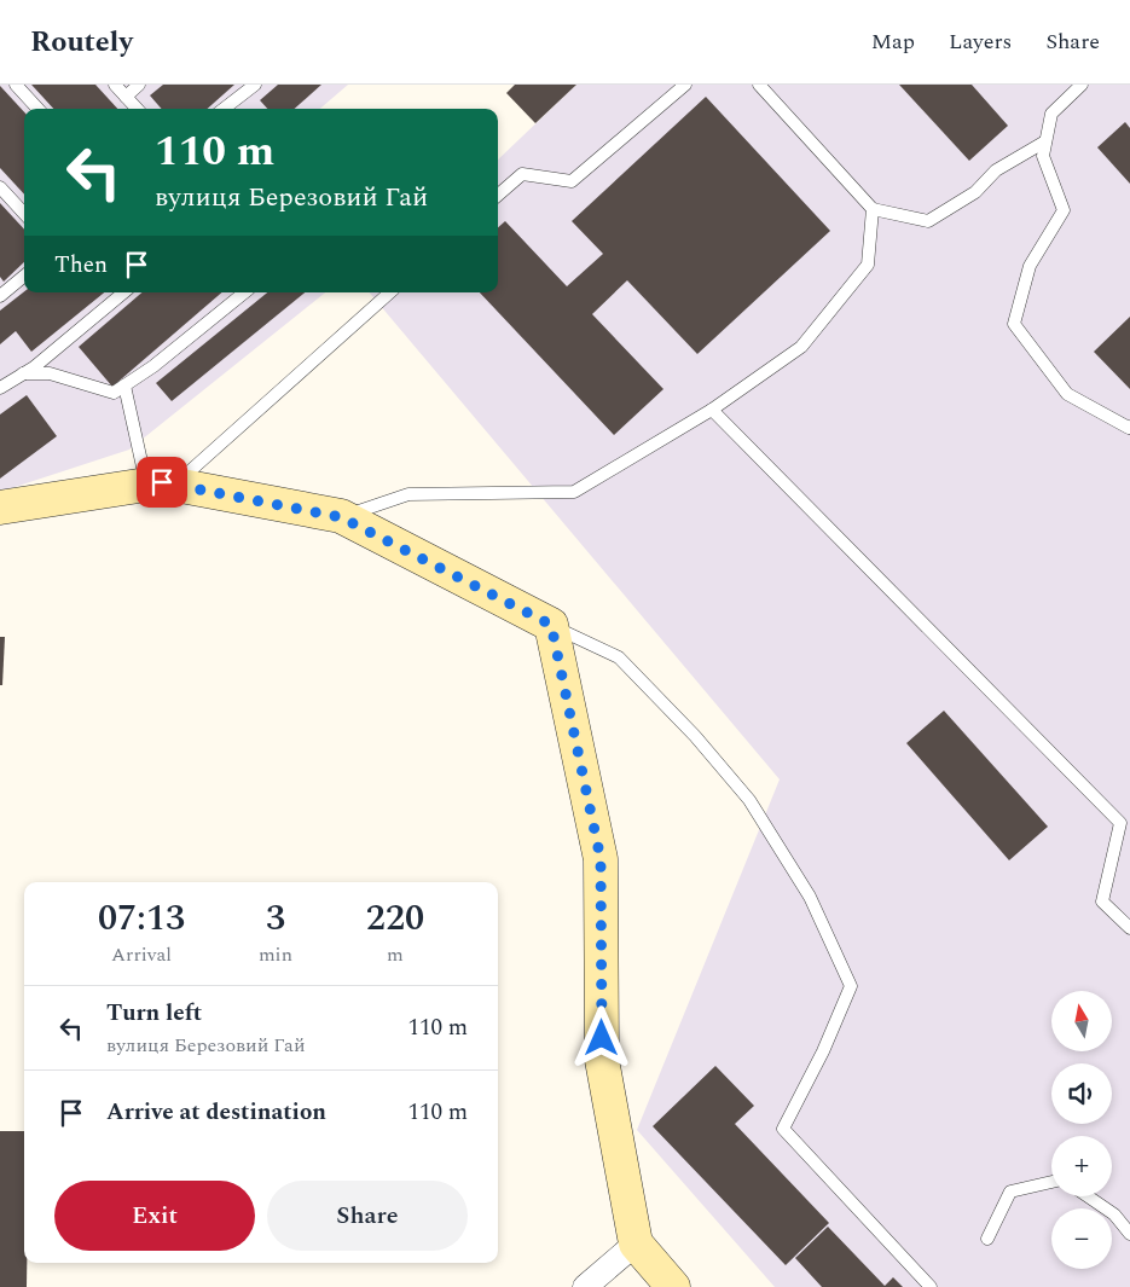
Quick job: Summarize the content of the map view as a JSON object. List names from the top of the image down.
{
  "north": "top",
  "page": {
    "header": "Routely",
    "nav": ["Map", "Layers", "Share"],
    "turn": ["110 m", "вулиця Березовий Гай"],
    "then": "Then",
    "eta": [
      "07:13",
      "Arrival",
      "3",
      "min",
      "220",
      "m"
    ],
    "list": [
      {
        "name": "Turn left",
        "note": "вулиця Березовий Гай",
        "value": "110 m"
      },
      {
        "name": "Arrive at destination",
        "value": "110 m"
      }
    ],
    "map_buttons": ["+", "−"],
    "buttons": ["Exit", "Share"]
  }
}
